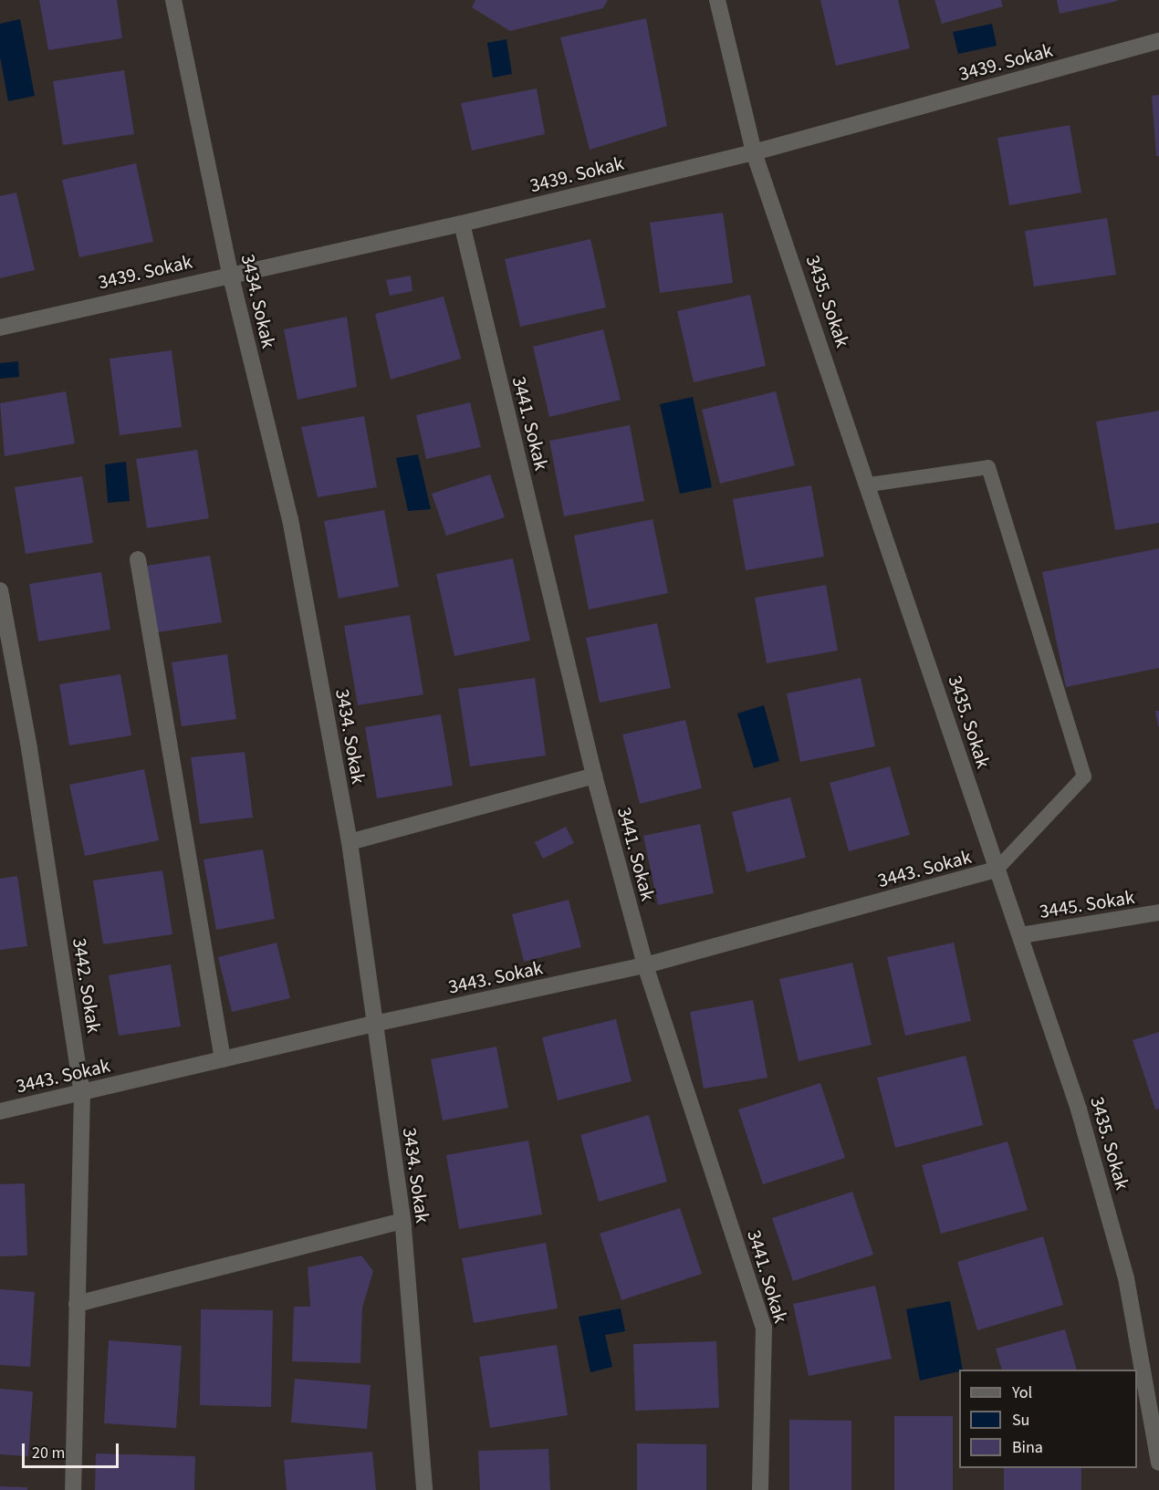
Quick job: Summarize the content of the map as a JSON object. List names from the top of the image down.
{
  "streets": {
    "street": [
      "3439. Sokak",
      "3434. Sokak",
      "3435. Sokak",
      "3441. Sokak",
      "3443. Sokak",
      "3445. Sokak",
      "3442. Sokak"
    ]
  },
  "crossings": [
    ["3439. Sokak", "3434. Sokak"],
    ["3439. Sokak", "3435. Sokak"],
    ["3439. Sokak", "3441. Sokak"],
    ["3434. Sokak", "3443. Sokak"],
    ["3435. Sokak", "3443. Sokak"],
    ["3435. Sokak", "3445. Sokak"],
    ["3441. Sokak", "3443. Sokak"],
    ["3443. Sokak", "3442. Sokak"]
  ],
  "legend": ["Yol", "Su", "Bina"],
  "scale_bar": "20 m"
}
